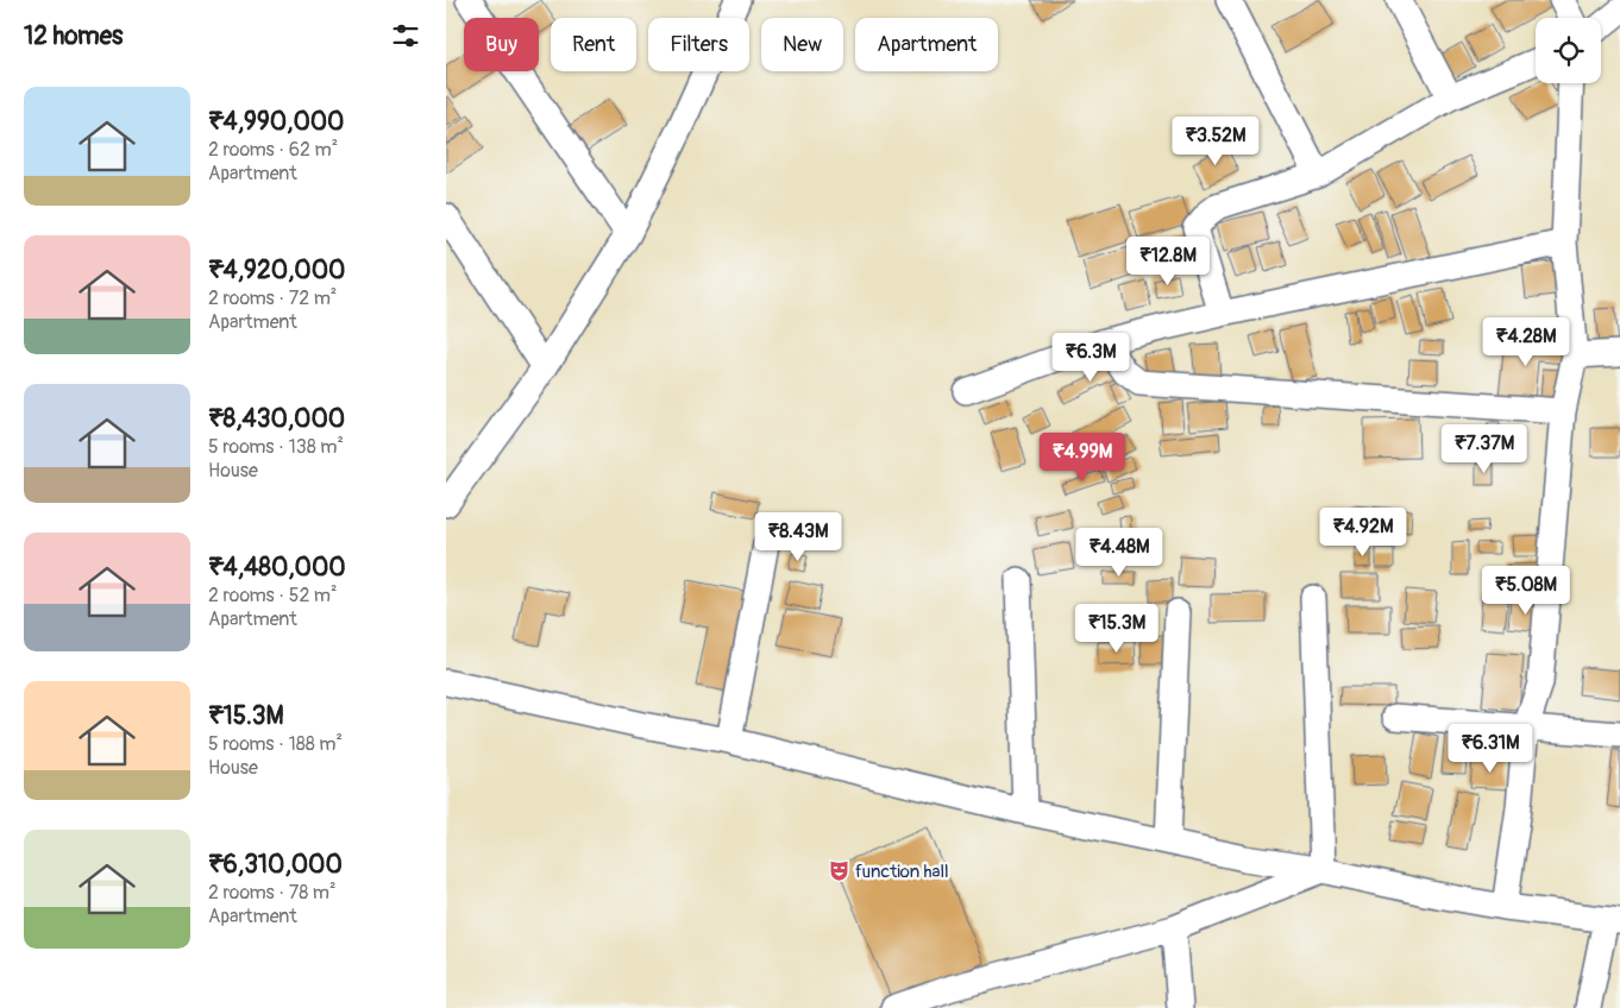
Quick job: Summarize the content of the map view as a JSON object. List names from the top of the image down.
{
  "places": {
    "theatre": ["function hall"]
  },
  "page": {
    "heading": "12 homes",
    "chip": [
      "Buy",
      "Rent",
      "Filters",
      "New",
      "Apartment"
    ],
    "list": [
      {
        "name": "₹4,990,000",
        "note": "2 rooms · 62 m² · Apartment"
      },
      {
        "name": "₹4,920,000",
        "note": "2 rooms · 72 m² · Apartment"
      },
      {
        "name": "₹8,430,000",
        "note": "5 rooms · 138 m² · House"
      },
      {
        "name": "₹4,480,000",
        "note": "2 rooms · 52 m² · Apartment"
      },
      {
        "name": "₹15.3M",
        "note": "5 rooms · 188 m² · House"
      },
      {
        "name": "₹6,310,000",
        "note": "2 rooms · 78 m² · Apartment"
      }
    ],
    "price": [
      "₹3.52M",
      "₹12.8M",
      "₹4.28M",
      "₹6.3M",
      "₹7.37M",
      "₹4.99M",
      "₹4.92M",
      "₹8.43M",
      "₹4.48M",
      "₹5.08M",
      "₹15.3M",
      "₹6.31M"
    ]
  }
}
